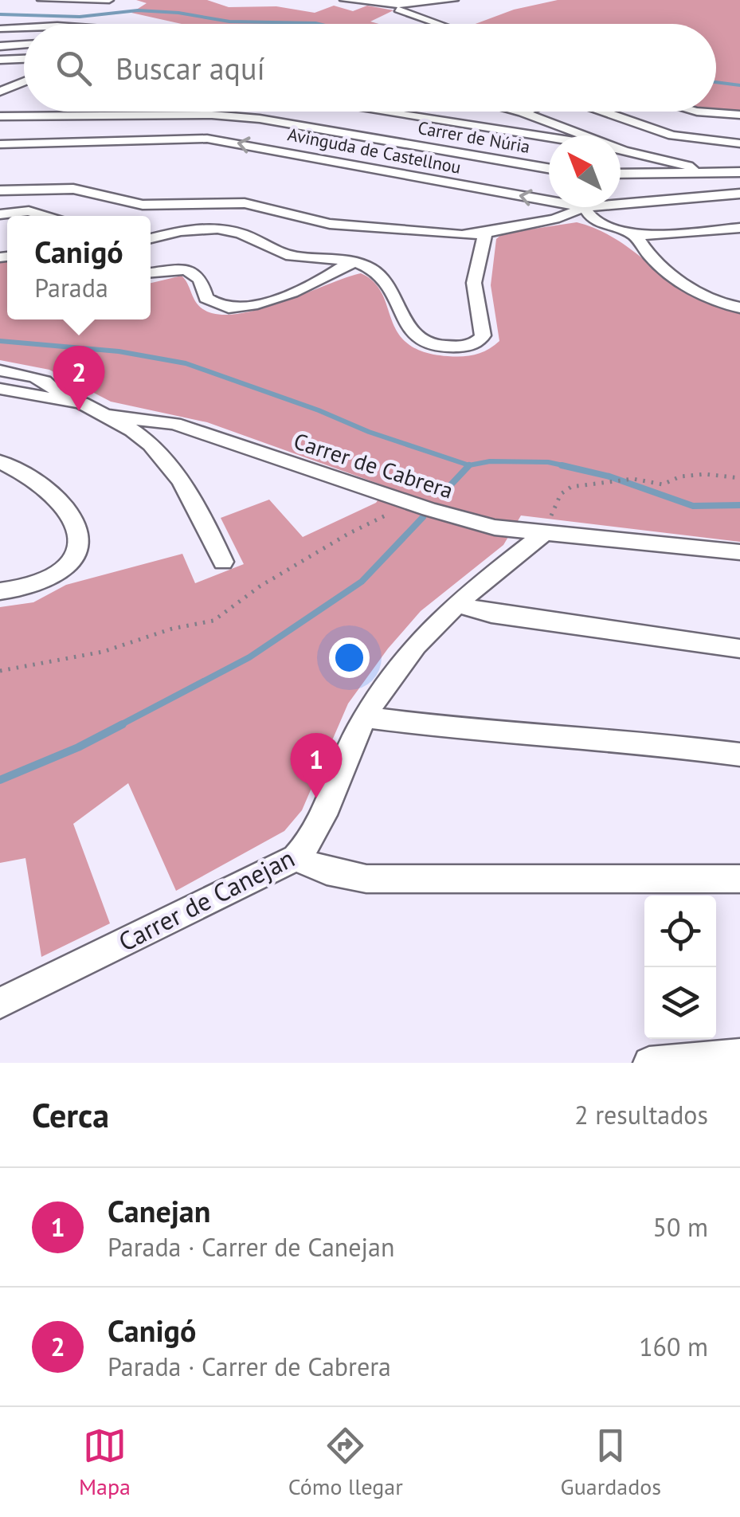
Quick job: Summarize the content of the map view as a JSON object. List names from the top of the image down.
{
  "streets": {
    "street": [
      "Carrer de Núria",
      "Avinguda de Castellnou",
      "Carrer de Cabrera",
      "Carrer de Canejan"
    ]
  },
  "crossings": [
    ["Carrer de Cabrera", "Carrer de Canejan"]
  ],
  "north": "top left",
  "page": {
    "search": "Buscar aquí",
    "popup": ["Canigó", "Parada"],
    "pins": ["2", "1"],
    "heading": ["Cerca", "2 resultados"],
    "list": [
      {
        "mark": "1",
        "name": "Canejan",
        "note": "Parada · Carrer de Canejan",
        "value": "50 m"
      },
      {
        "mark": "2",
        "name": "Canigó",
        "note": "Parada · Carrer de Cabrera",
        "value": "160 m"
      }
    ],
    "nav": ["Mapa", "Cómo llegar", "Guardados"]
  }
}
